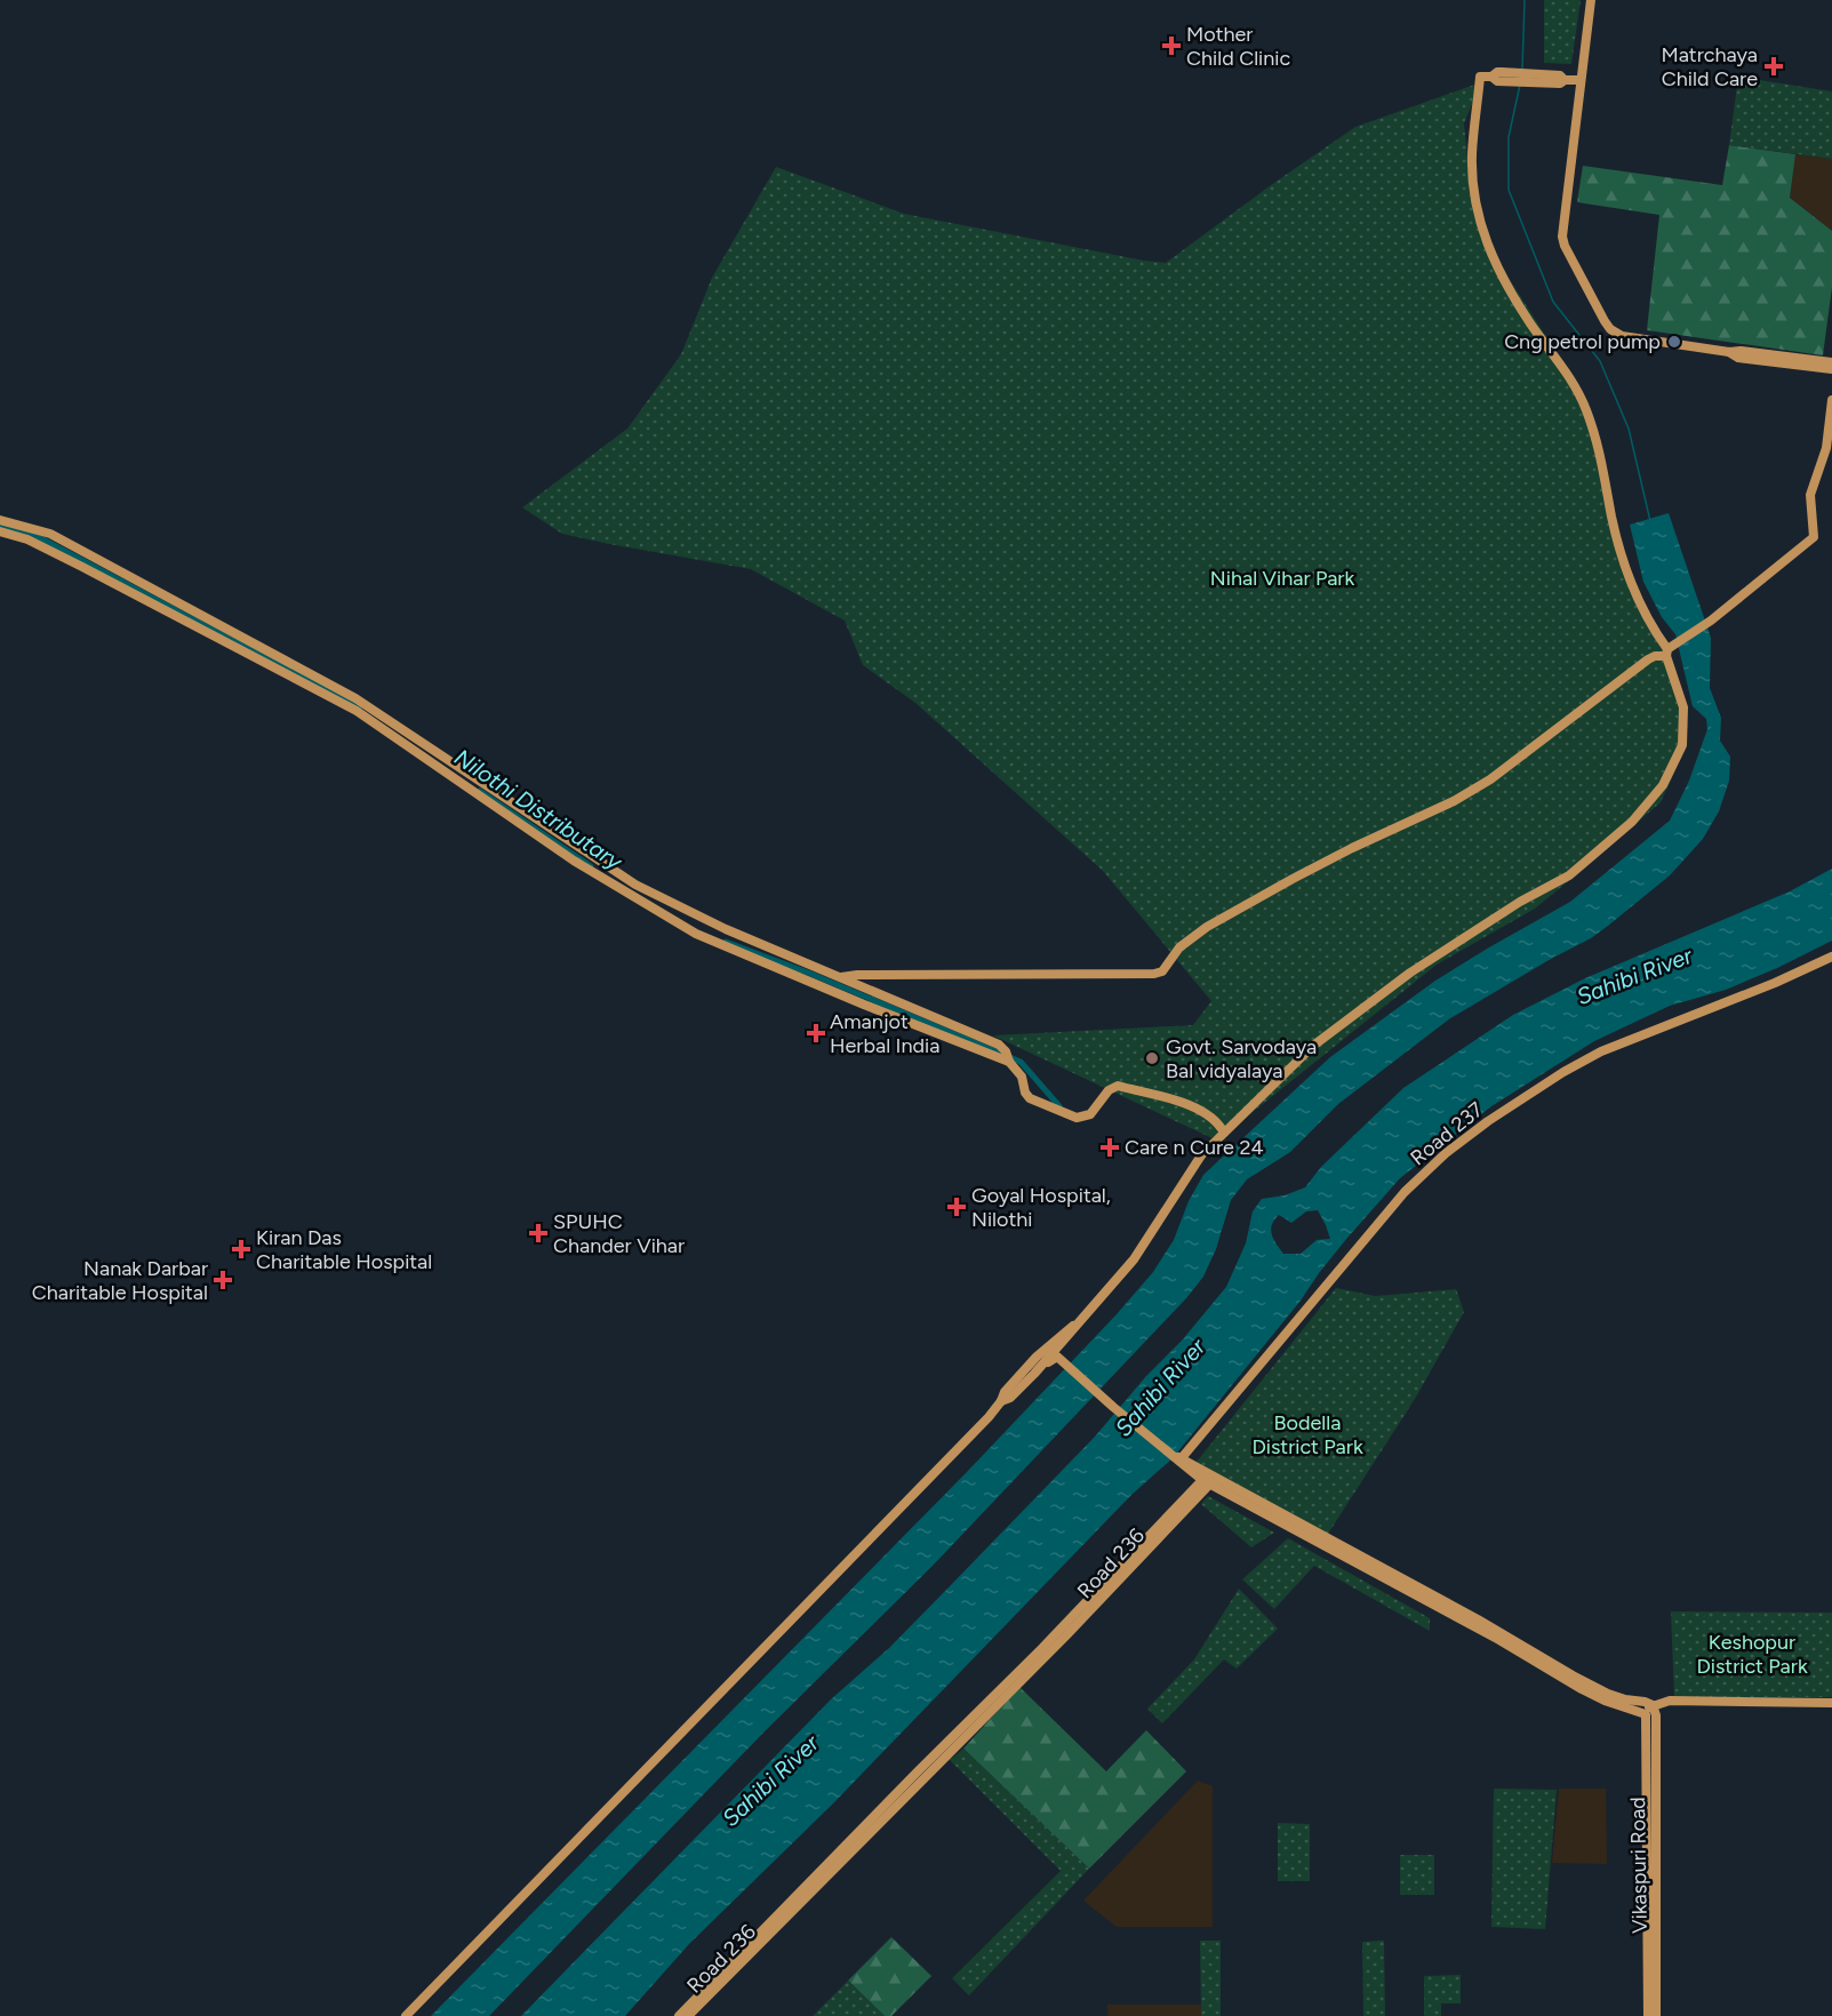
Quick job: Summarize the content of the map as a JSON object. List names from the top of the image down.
{
  "streets": {
    "street": ["Road 237", "Road 236", "Vikaspuri Road"]
  },
  "water": ["Nilothi Distributary", "Sahibi River"],
  "parks": ["Nihal Vihar Park", "Bodella District Park", "Keshopur District Park"],
  "places": {
    "health": [
      "Mother Child Clinic",
      "Matrchaya Child Care",
      "Amanjot Herbal India",
      "Care n Cure 24",
      "Goyal Hospital, Nilothi",
      "SPUHC Chander Vihar",
      "Kiran Das Charitable Hospital",
      "Nanak Darbar Charitable Hospital"
    ],
    "other": ["Cng petrol pump", "Govt. Sarvodaya Bal vidyalaya"]
  }
}
